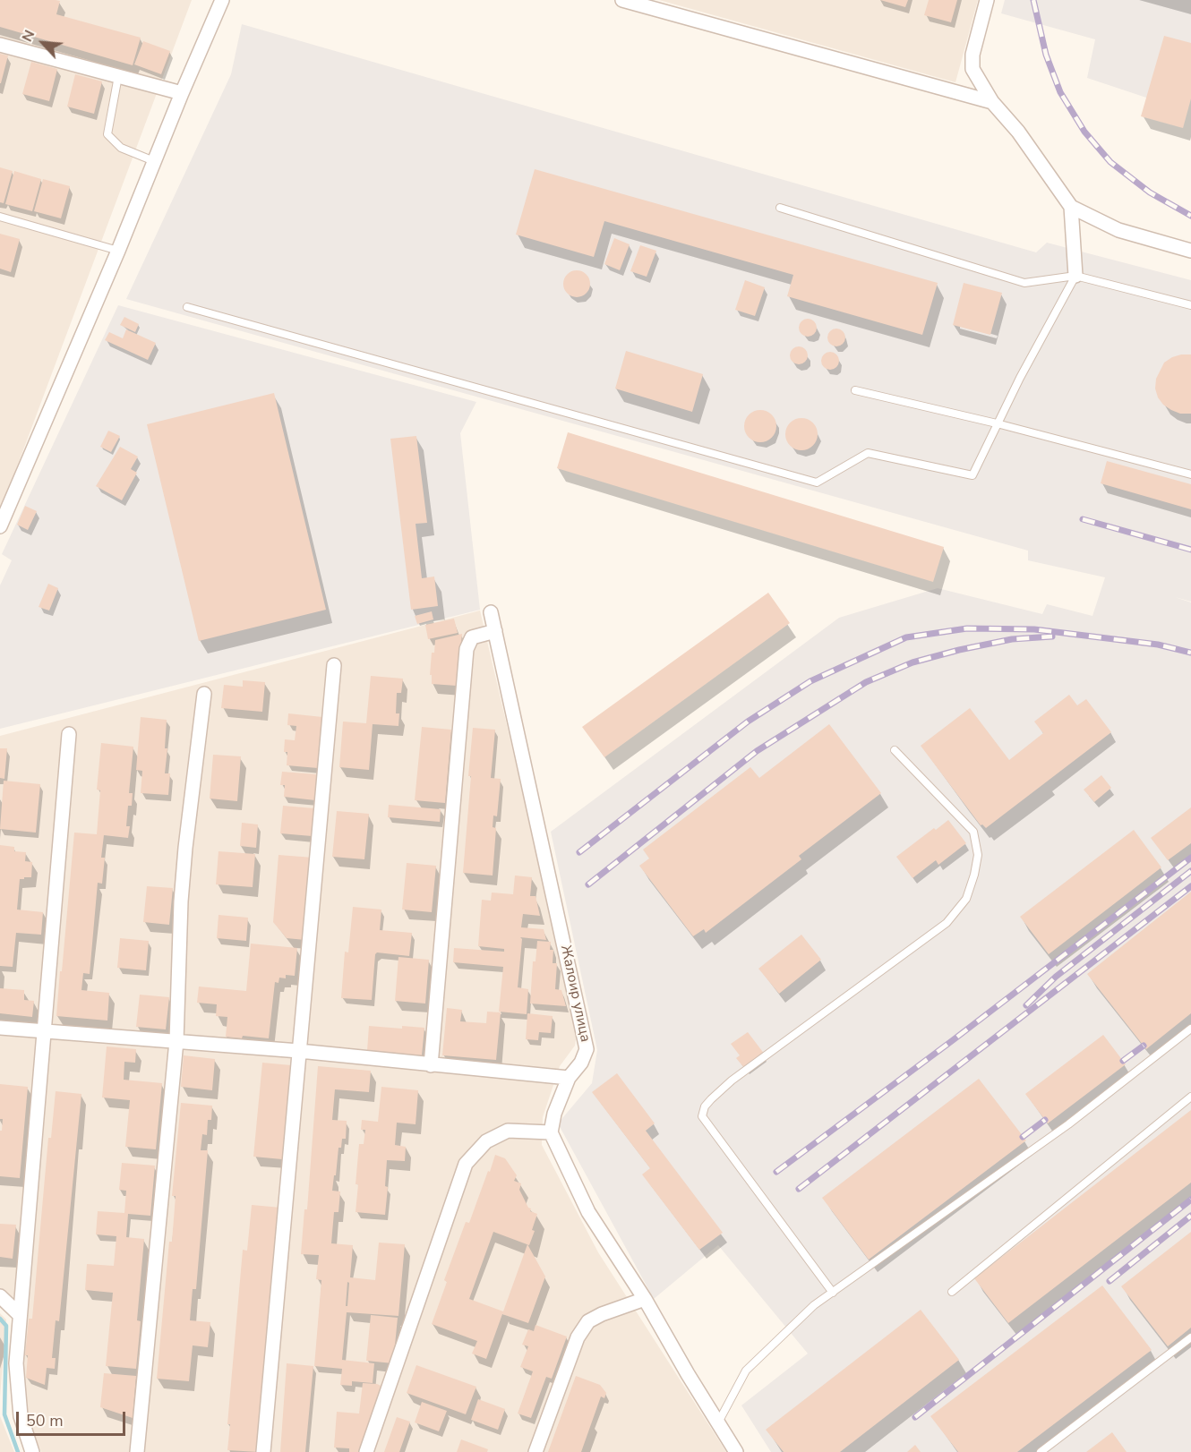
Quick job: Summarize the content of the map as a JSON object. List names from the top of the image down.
{
  "streets": {
    "street": ["Жалоир улица"]
  },
  "scale_bar": "50 m",
  "north": "top left"
}
